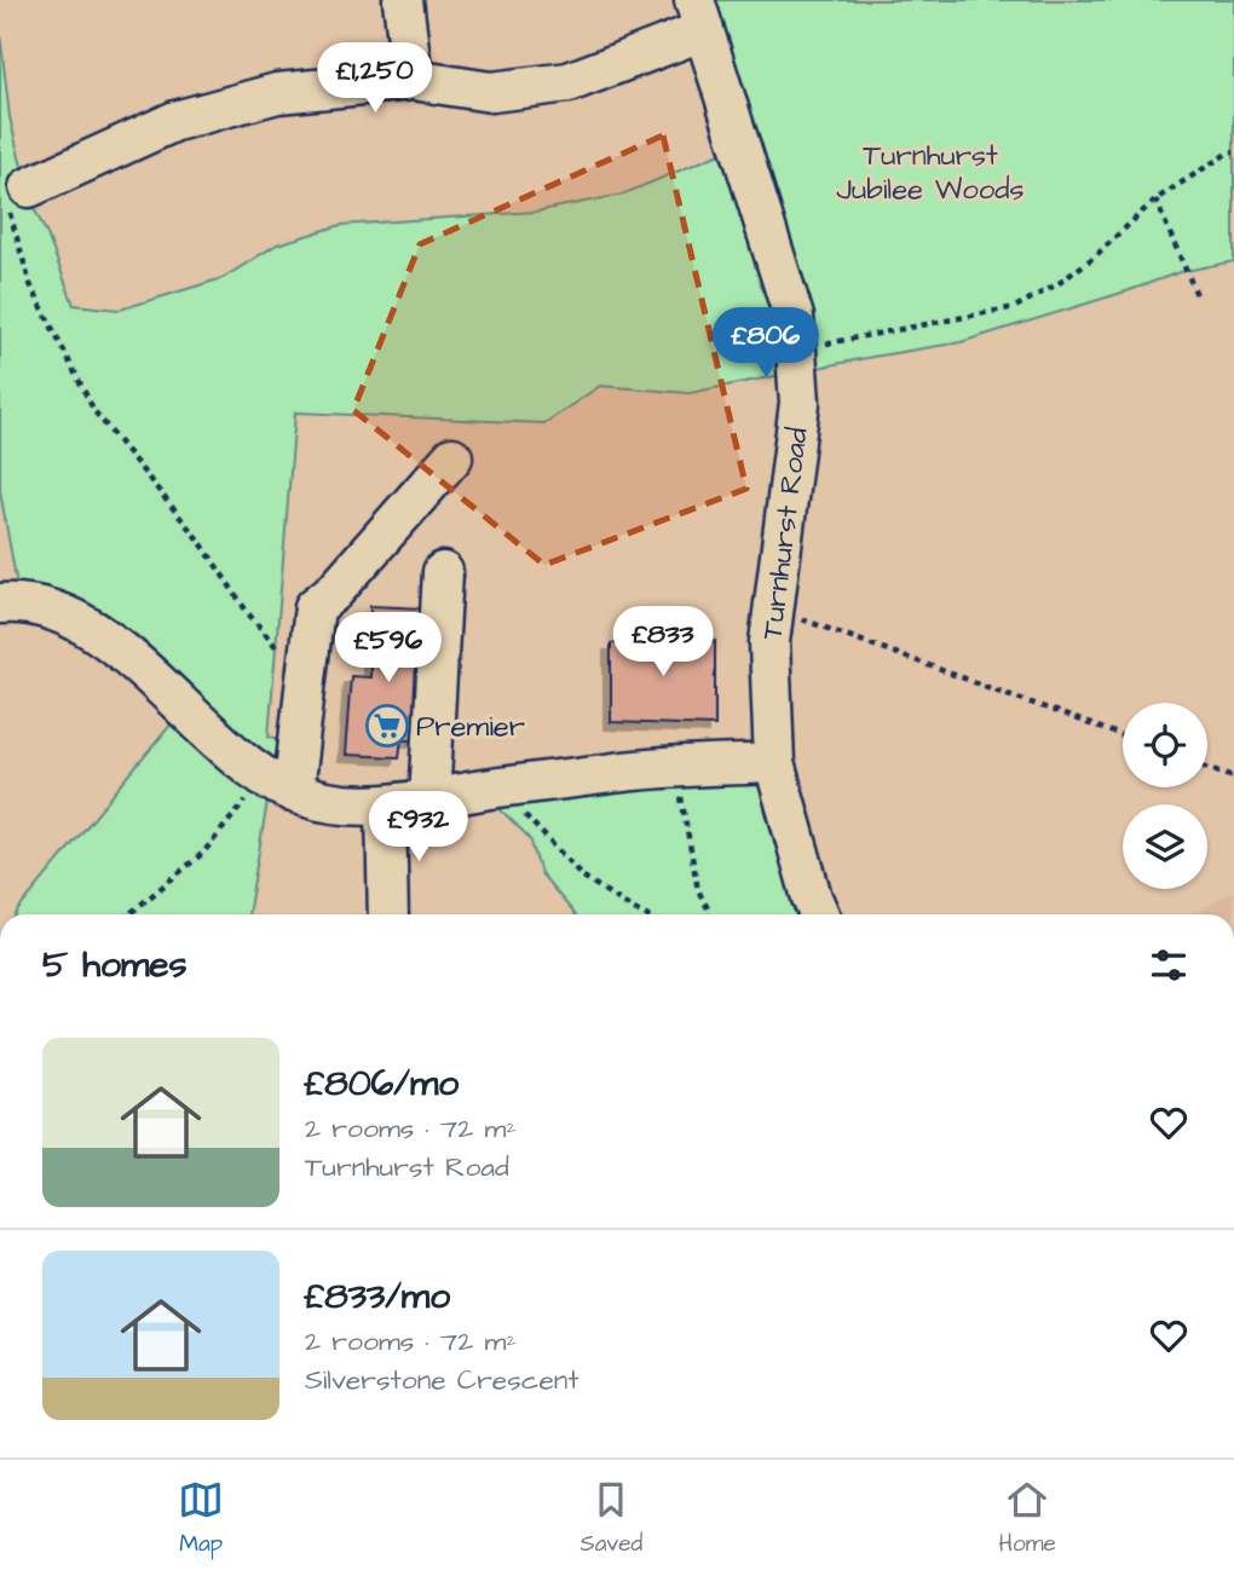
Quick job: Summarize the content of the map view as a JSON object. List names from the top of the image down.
{
  "streets": {
    "street": ["Turnhurst Road"]
  },
  "parks": ["Turnhurst Jubilee Woods"],
  "places": {
    "supermarket": ["Premier"]
  },
  "page": {
    "price": [
      "£1,250",
      "£806",
      "£833",
      "£596",
      "£932"
    ],
    "heading": "5 homes",
    "list": [
      {
        "name": "£806/mo",
        "note": "2 rooms · 72 m² · Turnhurst Road"
      },
      {
        "name": "£833/mo",
        "note": "2 rooms · 72 m² · Silverstone Crescent"
      }
    ],
    "tabs": ["Map", "Saved", "Home"]
  }
}
